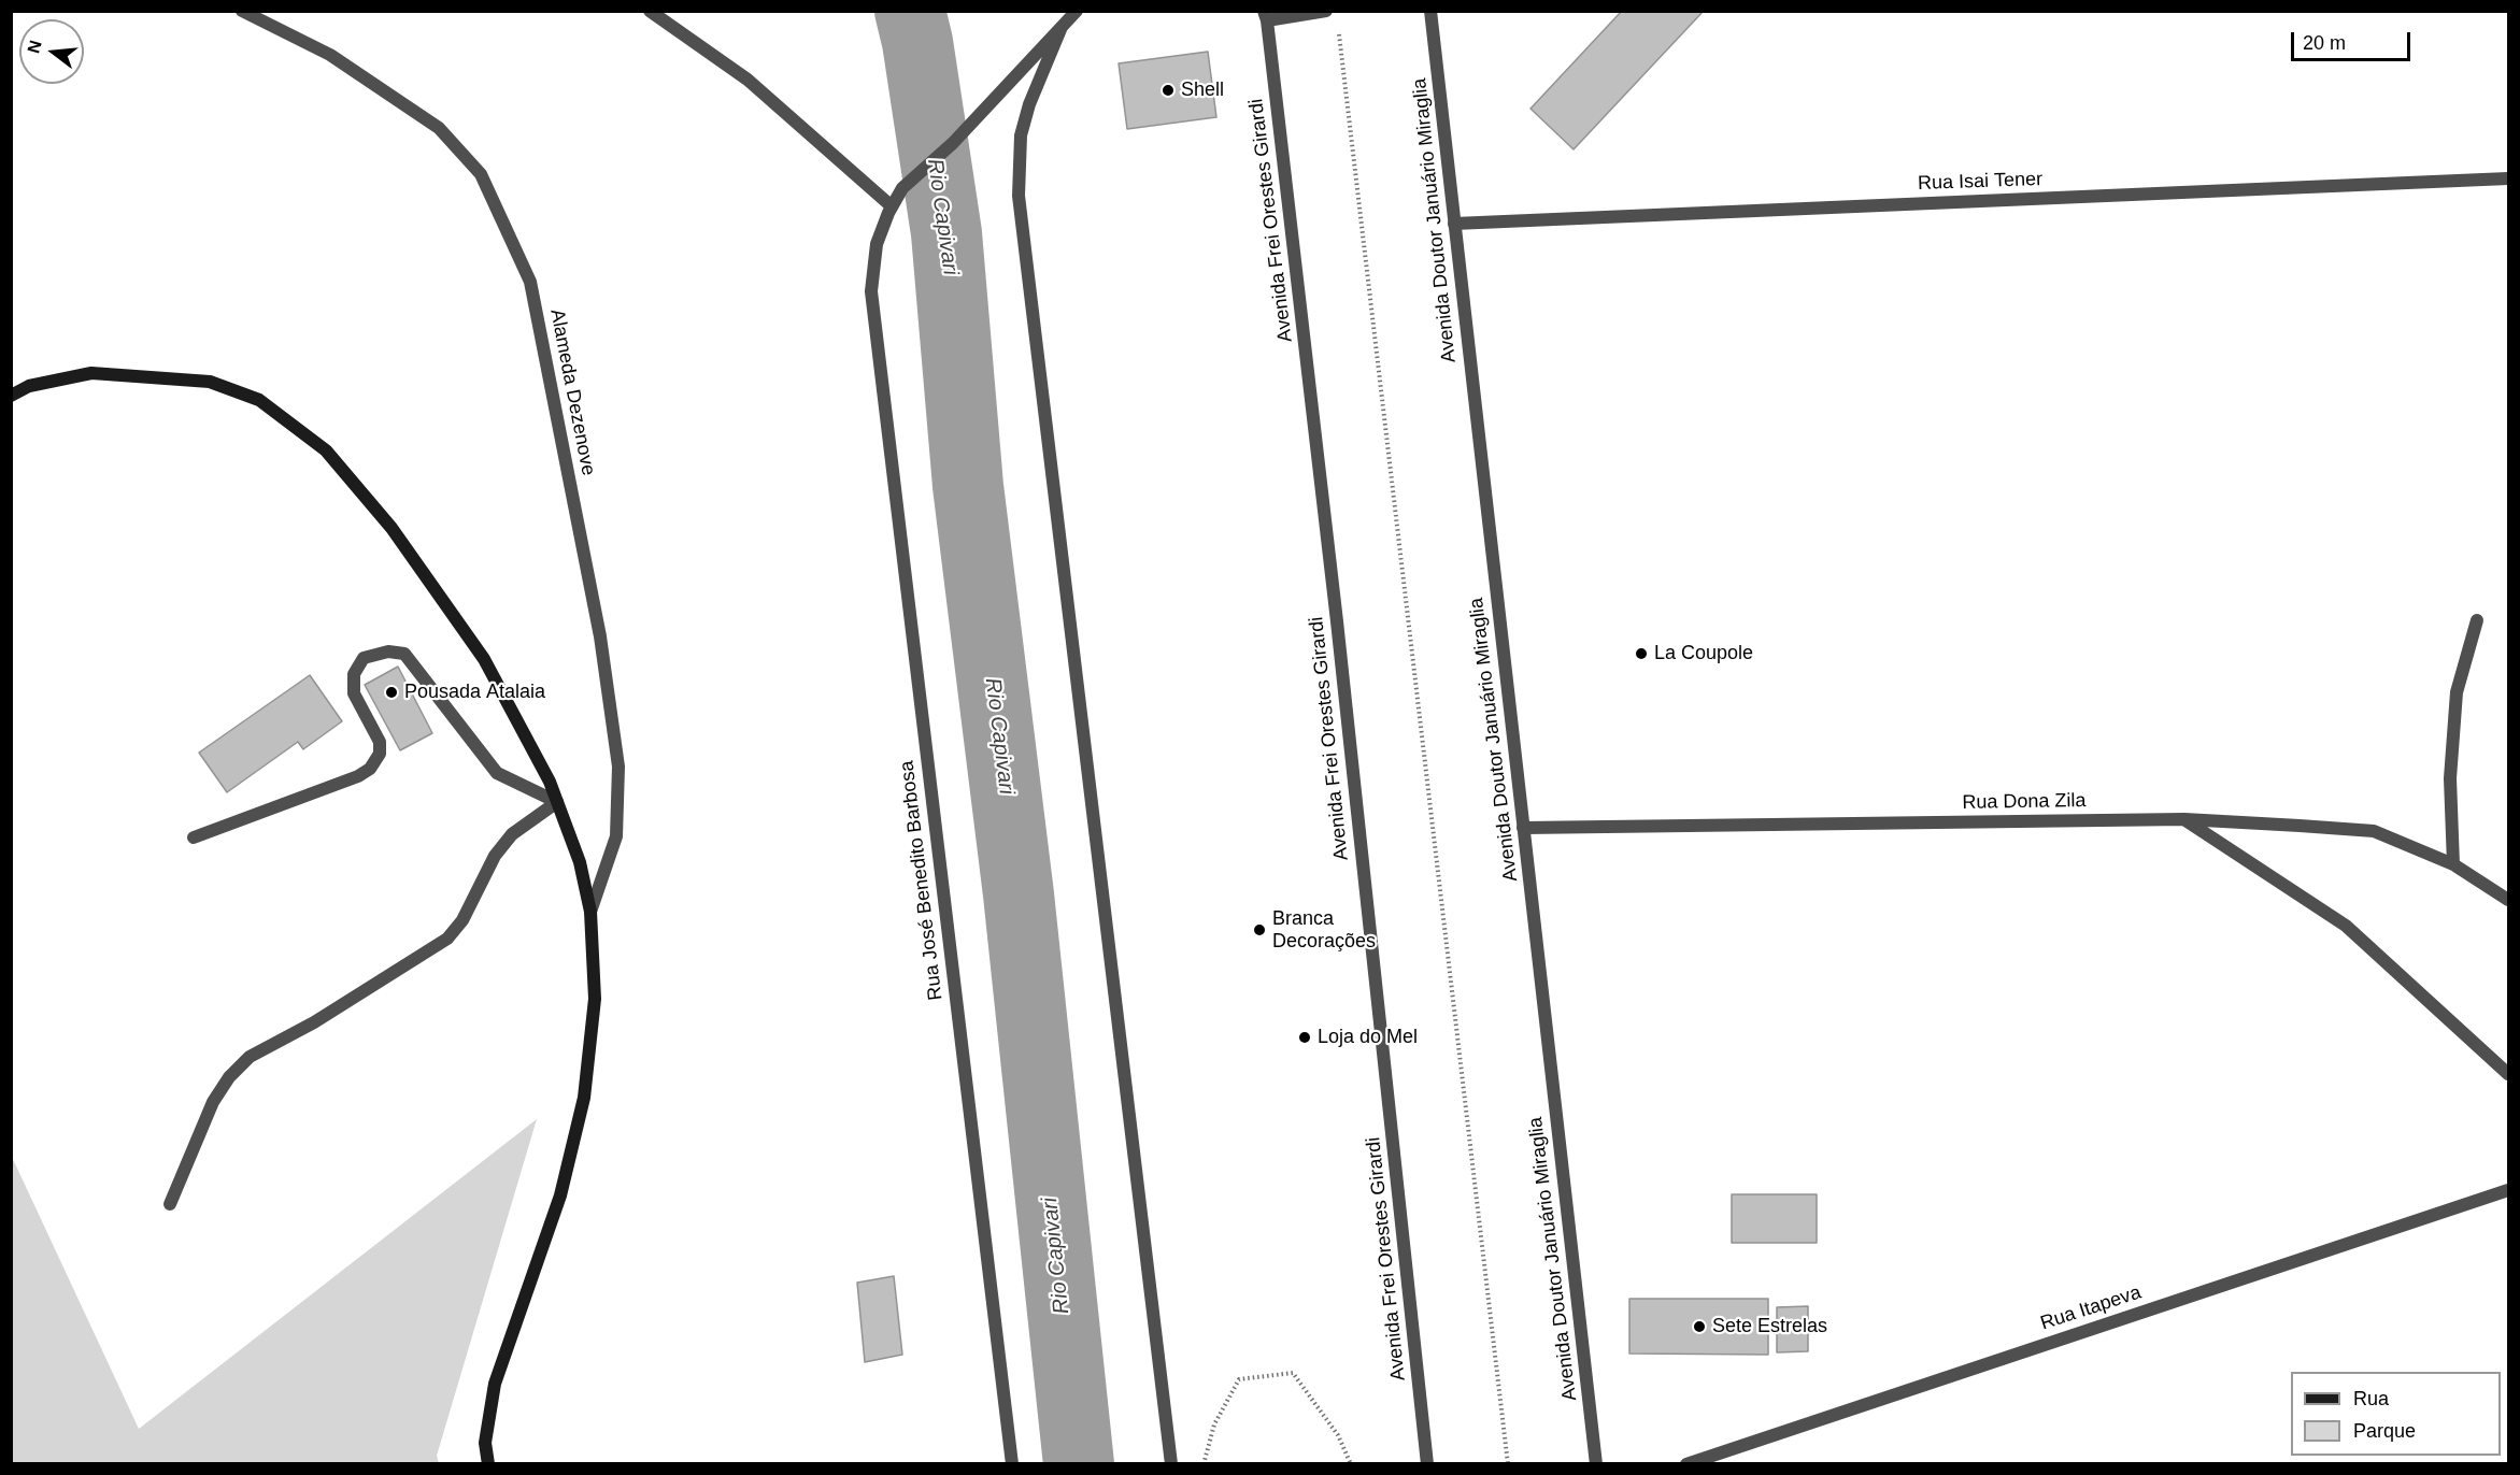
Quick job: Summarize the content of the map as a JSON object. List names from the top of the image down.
{
  "streets": {
    "street": [
      "Rua Isai Tener",
      "Avenida Frei Orestes Girardi",
      "Avenida Doutor Januário Miraglia",
      "Alameda Dezenove",
      "Rua Dona Zila",
      "Rua José Benedito Barbosa",
      "Rua Itapeva"
    ]
  },
  "crossings": [
    ["Rua Isai Tener", "Avenida Doutor Januário Miraglia"],
    ["Avenida Doutor Januário Miraglia", "Rua Dona Zila"]
  ],
  "water": ["Rio Capivari"],
  "places": [
    "Shell",
    "La Coupole",
    "Pousada Atalaia",
    "Branca Decorações",
    "Loja do Mel",
    "Sete Estrelas"
  ],
  "legend": ["Rua", "Parque"],
  "scale_bar": "20 m",
  "north": "left"
}
